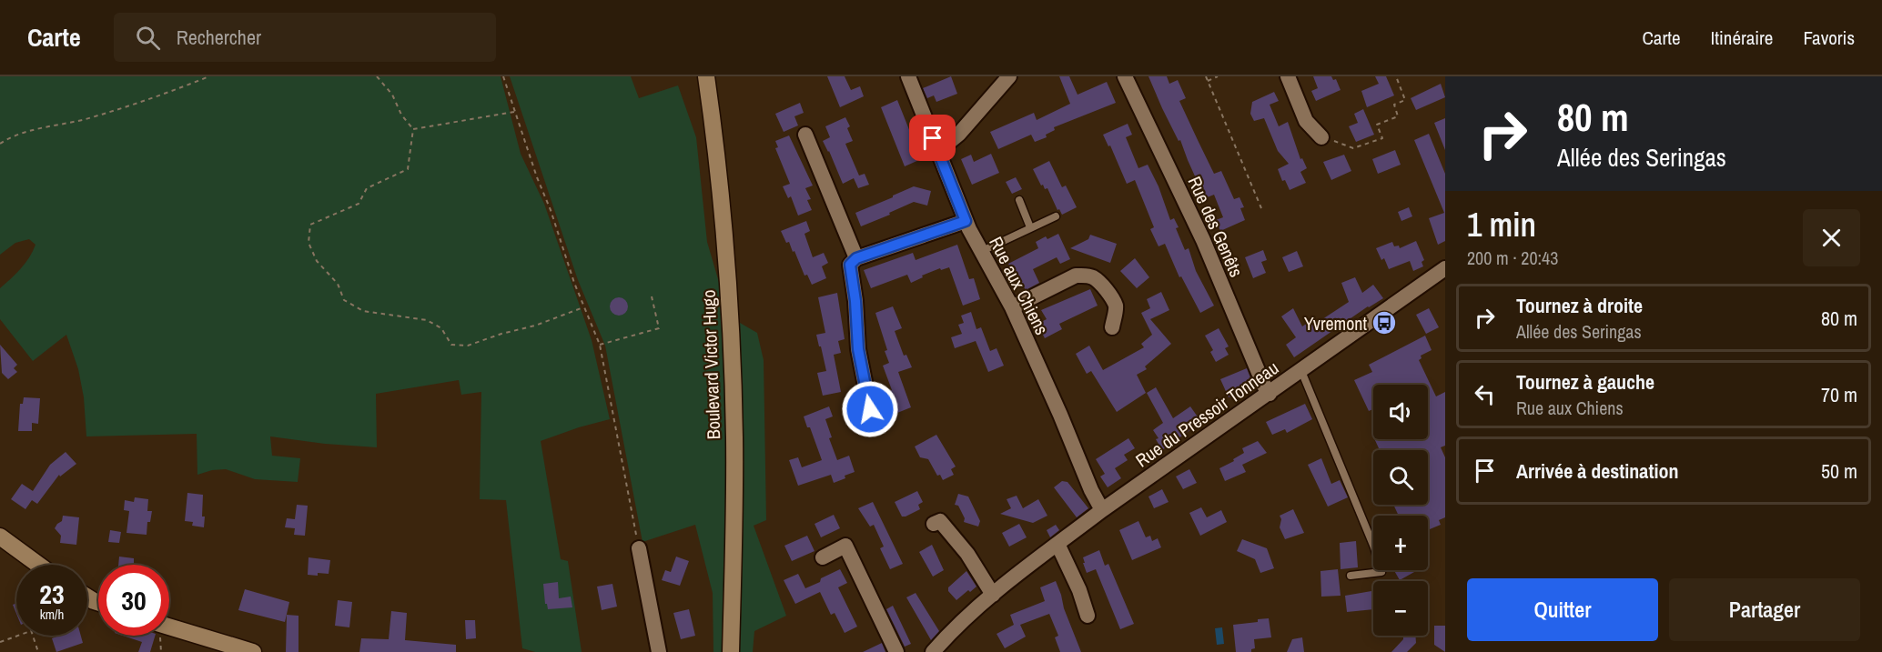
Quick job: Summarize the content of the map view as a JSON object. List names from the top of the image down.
{
  "streets": {
    "main road": ["Boulevard Victor Hugo"],
    "street": ["Rue des Genêts", "Rue aux Chiens", "Rue du Pressoir Tonneau"]
  },
  "crossings": [
    ["Rue des Genêts", "Rue du Pressoir Tonneau"],
    ["Rue aux Chiens", "Rue du Pressoir Tonneau"]
  ],
  "places": {
    "bus stop": ["Yvremont"]
  },
  "page": {
    "header": "Carte",
    "search": "Rechercher",
    "nav": ["Carte", "Itinéraire", "Favoris"],
    "turn": ["80 m", "Allée des Seringas"],
    "heading": ["1 min", "200 m · 20:43"],
    "list": [
      {
        "name": "Tournez à droite",
        "note": "Allée des Seringas",
        "value": "80 m"
      },
      {
        "name": "Tournez à gauche",
        "note": "Rue aux Chiens",
        "value": "70 m"
      },
      {
        "name": "Arrivée à destination",
        "value": "50 m"
      }
    ],
    "map_buttons": ["+", "−"],
    "speed": "23 km/h",
    "limit": "30",
    "buttons": ["Quitter", "Partager"]
  }
}
